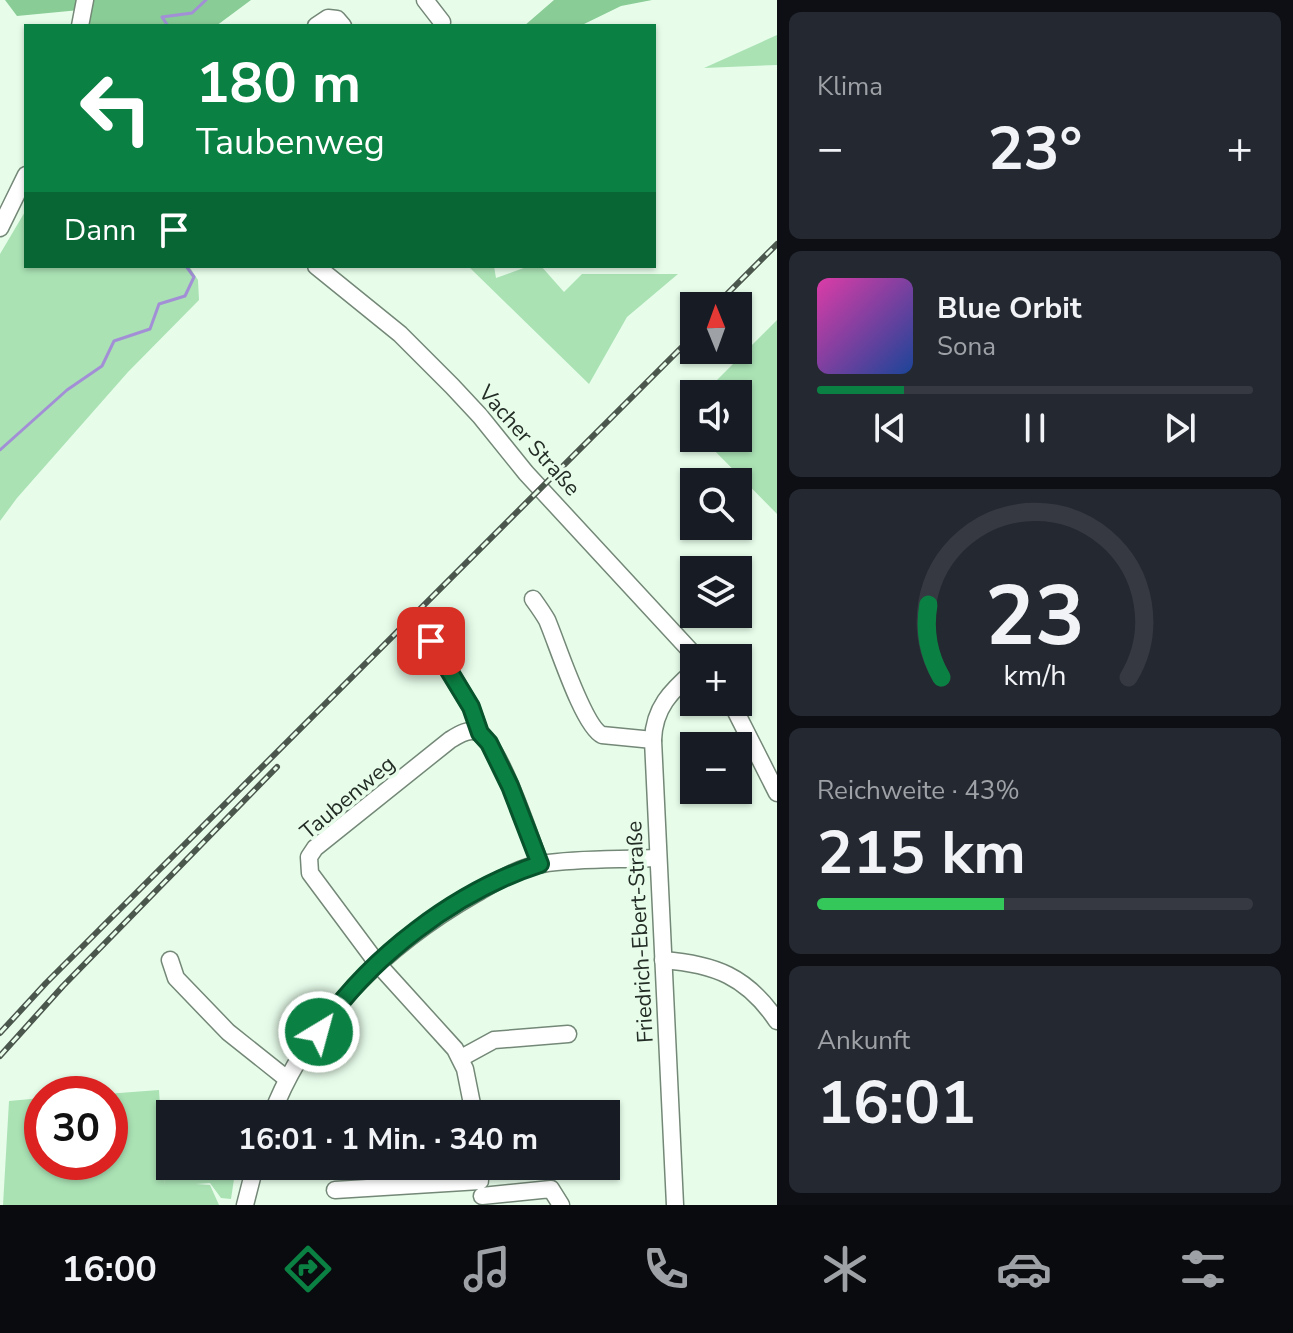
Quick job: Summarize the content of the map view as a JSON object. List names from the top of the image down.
{
  "streets": {
    "street": ["Vacher Straße", "Taubenweg", "Friedrich-Ebert-Straße"]
  },
  "north": "top",
  "page": {
    "tile": [
      "Klima",
      ["Reichweite · 43%", "215 km"],
      ["Ankunft", "16:01"]
    ],
    "turn": ["180 m", "Taubenweg"],
    "heat": ["−", "23°", "+"],
    "then": "Dann",
    "song": ["Blue Orbit", "Sona"],
    "map_buttons": ["+", "−"],
    "limit": "30",
    "trip": "16:01 · 1 Min. · 340 m",
    "tabs": "16:00",
    "gauge": ["23", "km/h"]
  }
}
